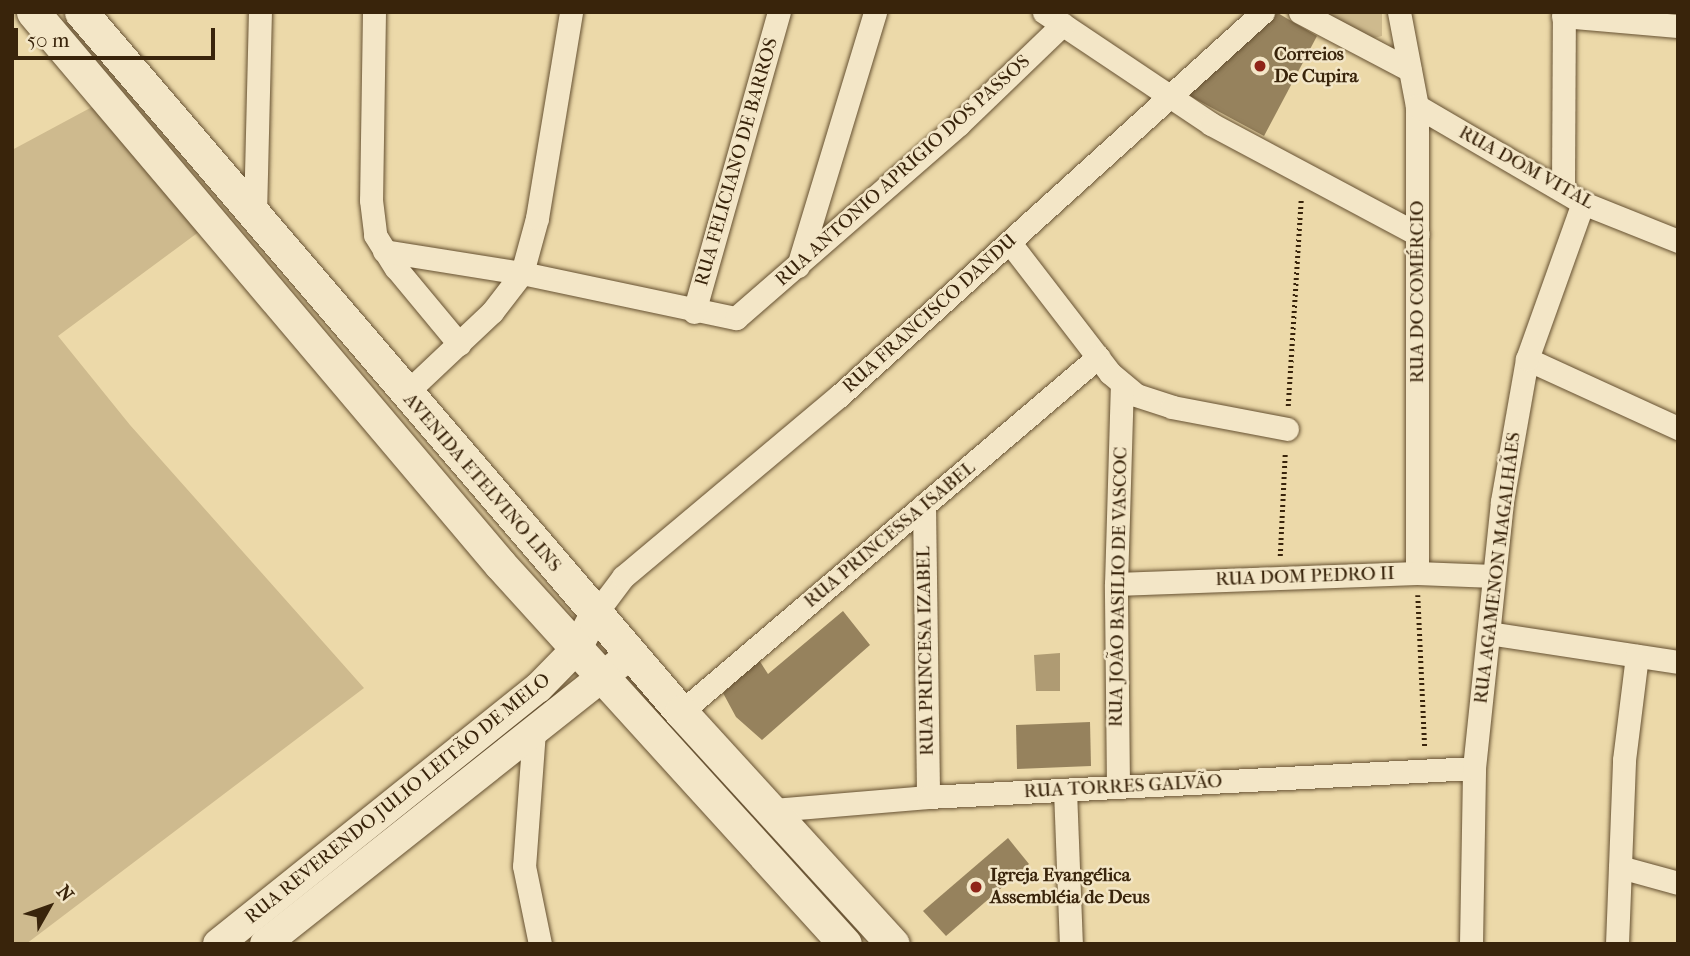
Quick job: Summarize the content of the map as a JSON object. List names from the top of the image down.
{
  "streets": {
    "main road": ["AVENIDA ETELVINO LINS"],
    "street": [
      "RUA FELICIANO DE BARROS",
      "RUA DOM VITAL",
      "RUA ANTONIO APRIGIO DOS PASSOS",
      "RUA DO COMÉRCIO",
      "RUA FRANCISCO DANDU",
      "RUA PRINCESSA ISABEL",
      "RUA AGAMENON MAGALHÃES",
      "RUA DOM PEDRO II",
      "RUA JOÃO BASILIO DE VASCOC",
      "RUA PRINCESA IZABEL",
      "RUA TORRES GALVÃO",
      "RUA REVERENDO JULIO LEITÃO DE MELO"
    ]
  },
  "crossings": [
    ["RUA FELICIANO DE BARROS", "RUA ANTONIO APRIGIO DOS PASSOS"],
    ["RUA DOM VITAL", "RUA DO COMÉRCIO"],
    ["RUA DOM VITAL", "RUA AGAMENON MAGALHÃES"],
    ["RUA DO COMÉRCIO", "RUA DOM PEDRO II"],
    ["RUA FRANCISCO DANDU", "AVENIDA ETELVINO LINS"],
    ["RUA FRANCISCO DANDU", "RUA REVERENDO JULIO LEITÃO DE MELO"],
    ["AVENIDA ETELVINO LINS", "RUA PRINCESSA ISABEL"],
    ["AVENIDA ETELVINO LINS", "RUA TORRES GALVÃO"],
    ["AVENIDA ETELVINO LINS", "RUA REVERENDO JULIO LEITÃO DE MELO"],
    ["RUA PRINCESSA ISABEL", "RUA PRINCESA IZABEL"],
    ["RUA AGAMENON MAGALHÃES", "RUA DOM PEDRO II"],
    ["RUA AGAMENON MAGALHÃES", "RUA TORRES GALVÃO"],
    ["RUA DOM PEDRO II", "RUA JOÃO BASILIO DE VASCOC"],
    ["RUA JOÃO BASILIO DE VASCOC", "RUA TORRES GALVÃO"],
    ["RUA PRINCESA IZABEL", "RUA TORRES GALVÃO"]
  ],
  "places": ["Correios De Cupira", "Igreja Evangélica Assembléia de Deus"],
  "scale_bar": "50 m",
  "north": "top right"
}
